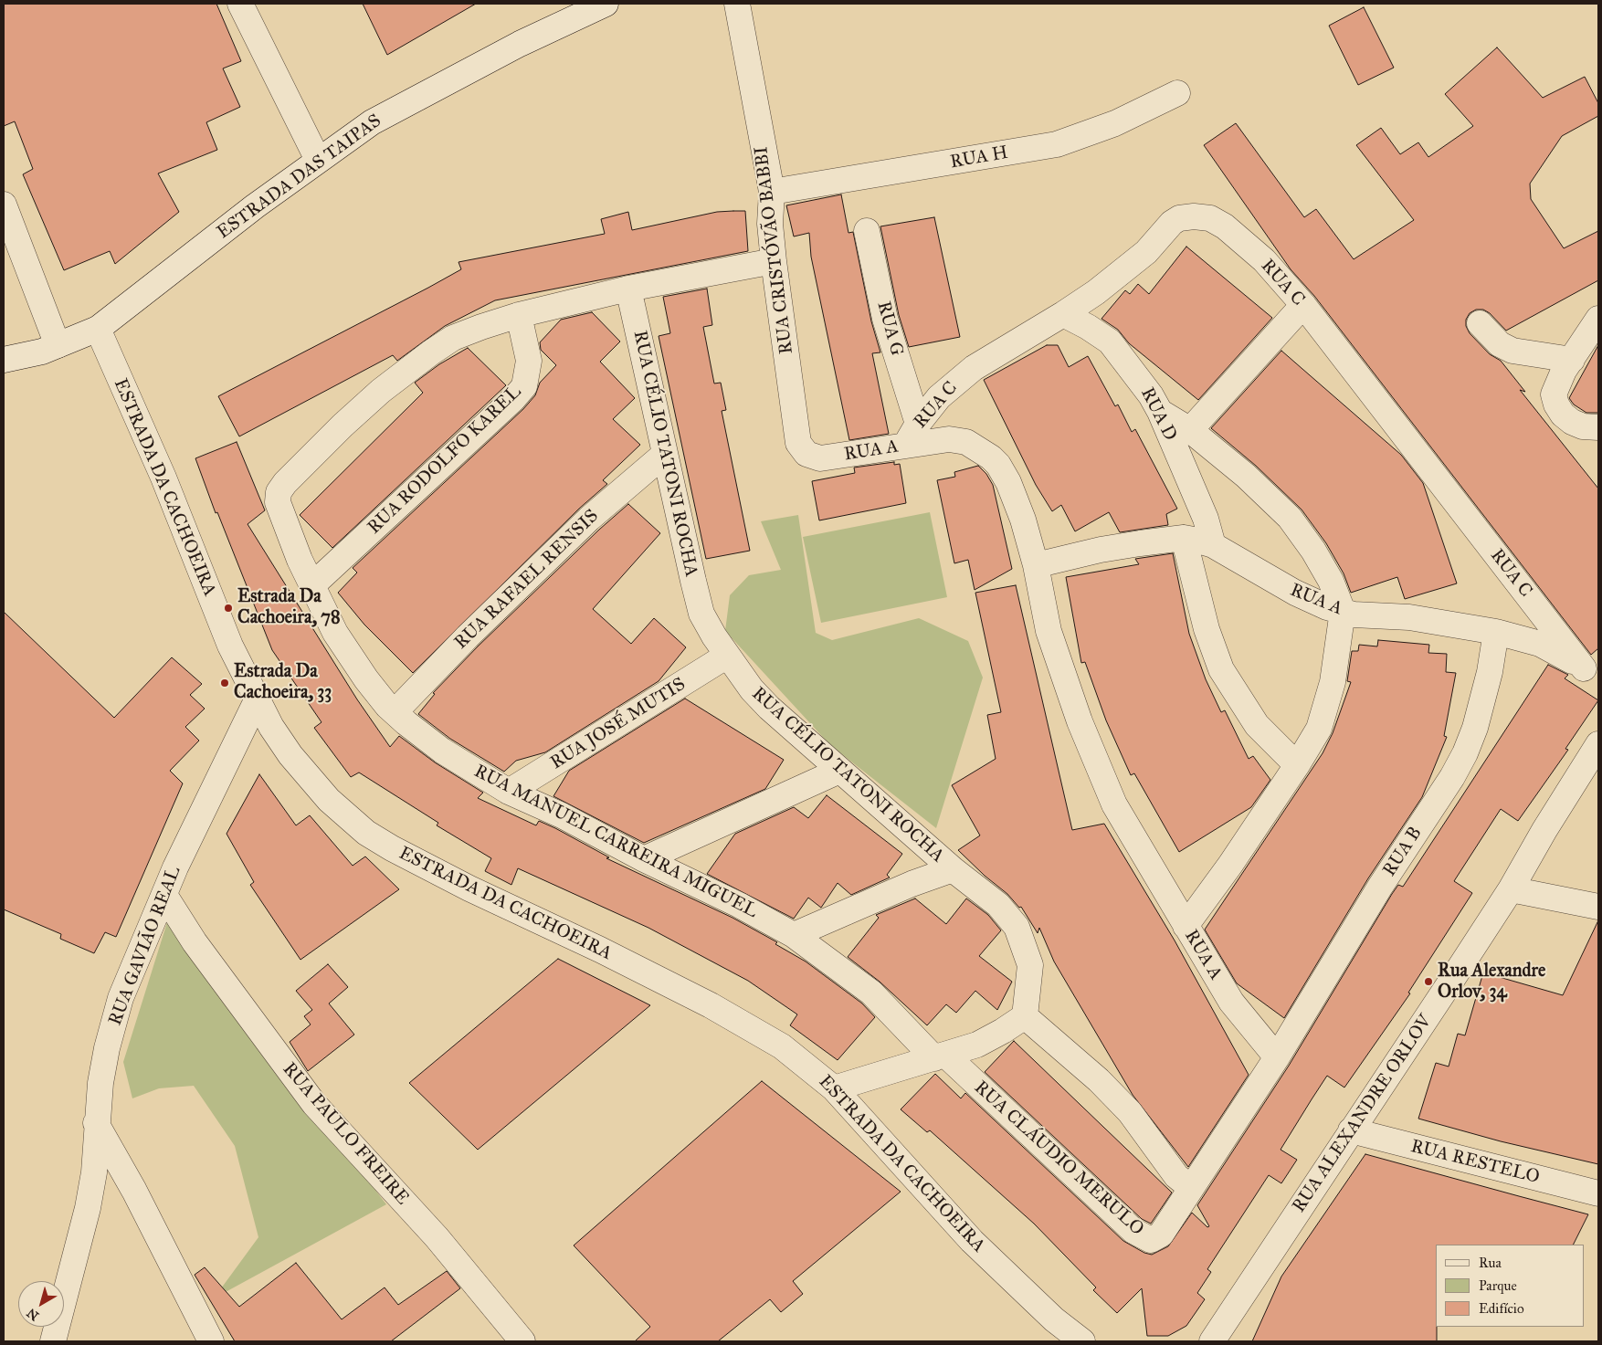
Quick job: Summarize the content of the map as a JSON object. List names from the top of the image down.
{
  "streets": {
    "street": [
      "RUA H",
      "ESTRADA DAS TAIPAS",
      "RUA CRISTÓVÃO BABBI",
      "RUA C",
      "RUA G",
      "RUA D",
      "RUA A",
      "RUA CÉLIO TATONI ROCHA",
      "RUA RODOLFO KAREL",
      "ESTRADA DA CACHOEIRA",
      "RUA RAFAEL RENSIS",
      "RUA JOSÉ MUTIS",
      "RUA MANUEL CARREIRA MIGUEL",
      "RUA B",
      "RUA GAVIÃO REAL",
      "RUA ALEXANDRE ORLOV",
      "RUA PAULO FREIRE",
      "RUA CLÁUDIO MERULO",
      "RUA RESTELO"
    ]
  },
  "crossings": [
    ["RUA H", "RUA CRISTÓVÃO BABBI"],
    ["ESTRADA DAS TAIPAS", "ESTRADA DA CACHOEIRA"],
    ["RUA CRISTÓVÃO BABBI", "RUA A"],
    ["RUA CRISTÓVÃO BABBI", "RUA MANUEL CARREIRA MIGUEL"],
    ["RUA C", "RUA G"],
    ["RUA C", "RUA D"],
    ["RUA C", "RUA A"],
    ["RUA D", "RUA A"],
    ["RUA A", "RUA B"],
    ["RUA A", "RUA CLÁUDIO MERULO"],
    ["RUA CÉLIO TATONI ROCHA", "RUA RAFAEL RENSIS"],
    ["RUA CÉLIO TATONI ROCHA", "RUA JOSÉ MUTIS"],
    ["RUA CÉLIO TATONI ROCHA", "RUA MANUEL CARREIRA MIGUEL"],
    ["RUA RODOLFO KAREL", "RUA MANUEL CARREIRA MIGUEL"],
    ["ESTRADA DA CACHOEIRA", "RUA GAVIÃO REAL"],
    ["RUA RAFAEL RENSIS", "RUA MANUEL CARREIRA MIGUEL"],
    ["RUA JOSÉ MUTIS", "RUA MANUEL CARREIRA MIGUEL"],
    ["RUA MANUEL CARREIRA MIGUEL", "RUA CLÁUDIO MERULO"],
    ["RUA B", "RUA CLÁUDIO MERULO"],
    ["RUA GAVIÃO REAL", "RUA PAULO FREIRE"],
    ["RUA ALEXANDRE ORLOV", "RUA RESTELO"]
  ],
  "places": ["Estrada Da Cachoeira, 78", "Estrada Da Cachoeira, 33", "Rua Alexandre Orlov, 34"],
  "legend": ["Rua", "Parque", "Edifício"],
  "north": "bottom left"
}
